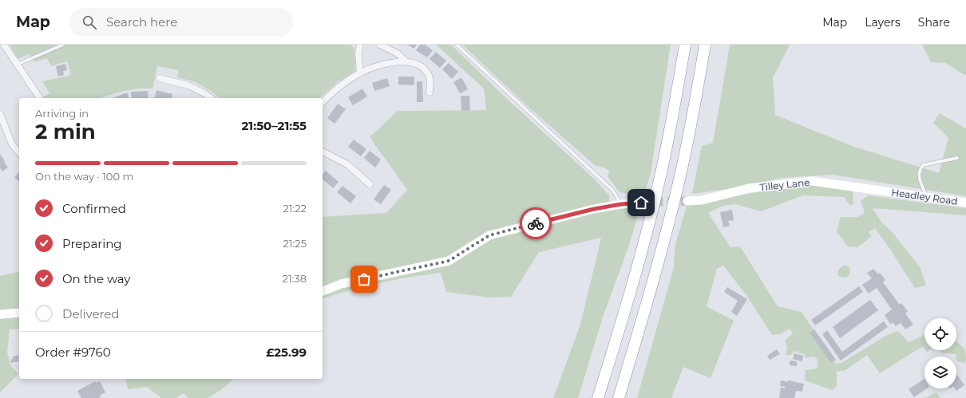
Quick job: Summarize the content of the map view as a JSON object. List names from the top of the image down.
{
  "streets": {
    "street": ["Tilley Lane", "Headley Road"]
  },
  "crossings": [
    ["Tilley Lane", "Headley Road"]
  ],
  "page": {
    "header": "Map",
    "search": "Search here",
    "nav": ["Map", "Layers", "Share"],
    "heading": ["2 min", "Arriving in", "21:50–21:55"],
    "panel": ["Order #9760", "£25.99"],
    "bar": "On the way · 100 m",
    "list": [
      ["Confirmed", "21:22"],
      ["Preparing", "21:25"],
      ["On the way", "21:38"],
      "Delivered"
    ]
  }
}
